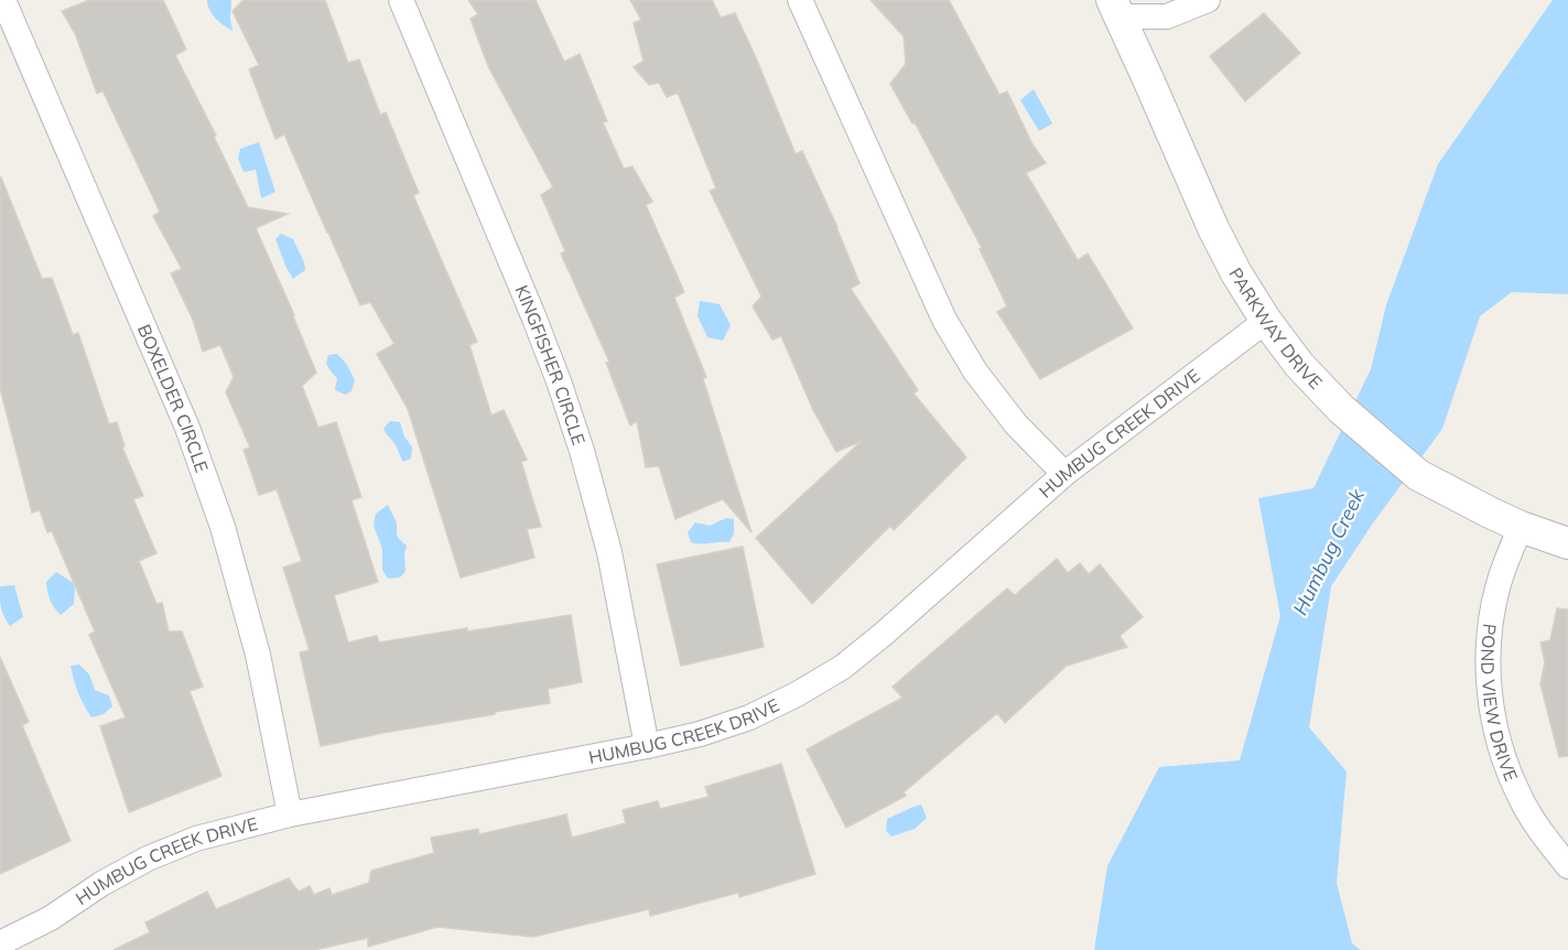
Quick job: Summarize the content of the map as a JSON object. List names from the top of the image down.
{
  "streets": {
    "street": [
      "PARKWAY DRIVE",
      "KINGFISHER CIRCLE",
      "BOXELDER CIRCLE",
      "HUMBUG CREEK DRIVE",
      "POND VIEW DRIVE"
    ]
  },
  "crossings": [
    ["PARKWAY DRIVE", "HUMBUG CREEK DRIVE"],
    ["PARKWAY DRIVE", "POND VIEW DRIVE"],
    ["KINGFISHER CIRCLE", "HUMBUG CREEK DRIVE"],
    ["BOXELDER CIRCLE", "HUMBUG CREEK DRIVE"]
  ],
  "water": ["Humbug Creek"]
}
